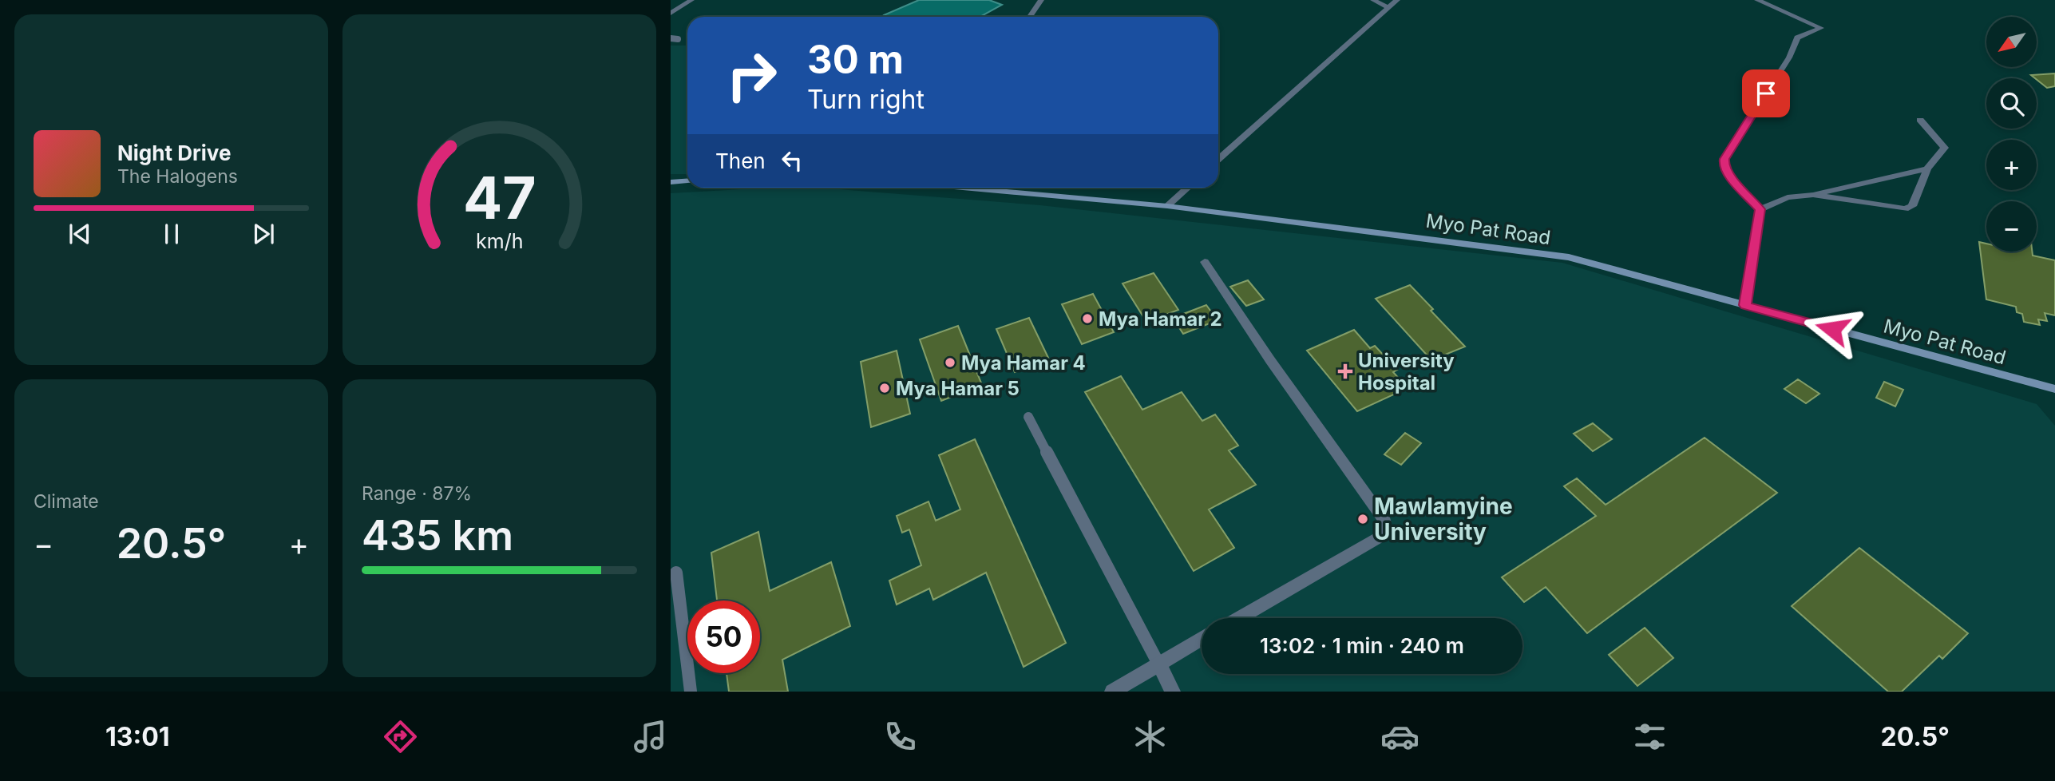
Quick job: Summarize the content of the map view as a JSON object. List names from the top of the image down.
{
  "streets": {
    "main road": ["Myo Pat Road"]
  },
  "places": {
    "other": [
      "Mya Hamar 2",
      "Mya Hamar 4",
      "Mya Hamar 5",
      "Mawlamyine University"
    ],
    "health": ["University Hospital"]
  },
  "north": "bottom left",
  "page": {
    "map_buttons": ["+", "−"],
    "turn": ["30 m", "Turn right"],
    "song": ["Night Drive", "The Halogens"],
    "then": "Then",
    "tile": [
      "Climate",
      ["Range · 87%", "435 km"]
    ],
    "heat": ["−", "20.5°", "+"],
    "limit": "50",
    "trip": "13:02 · 1 min · 240 m",
    "tabs": ["13:01", "20.5°"],
    "gauge": ["47", "km/h"]
  }
}
